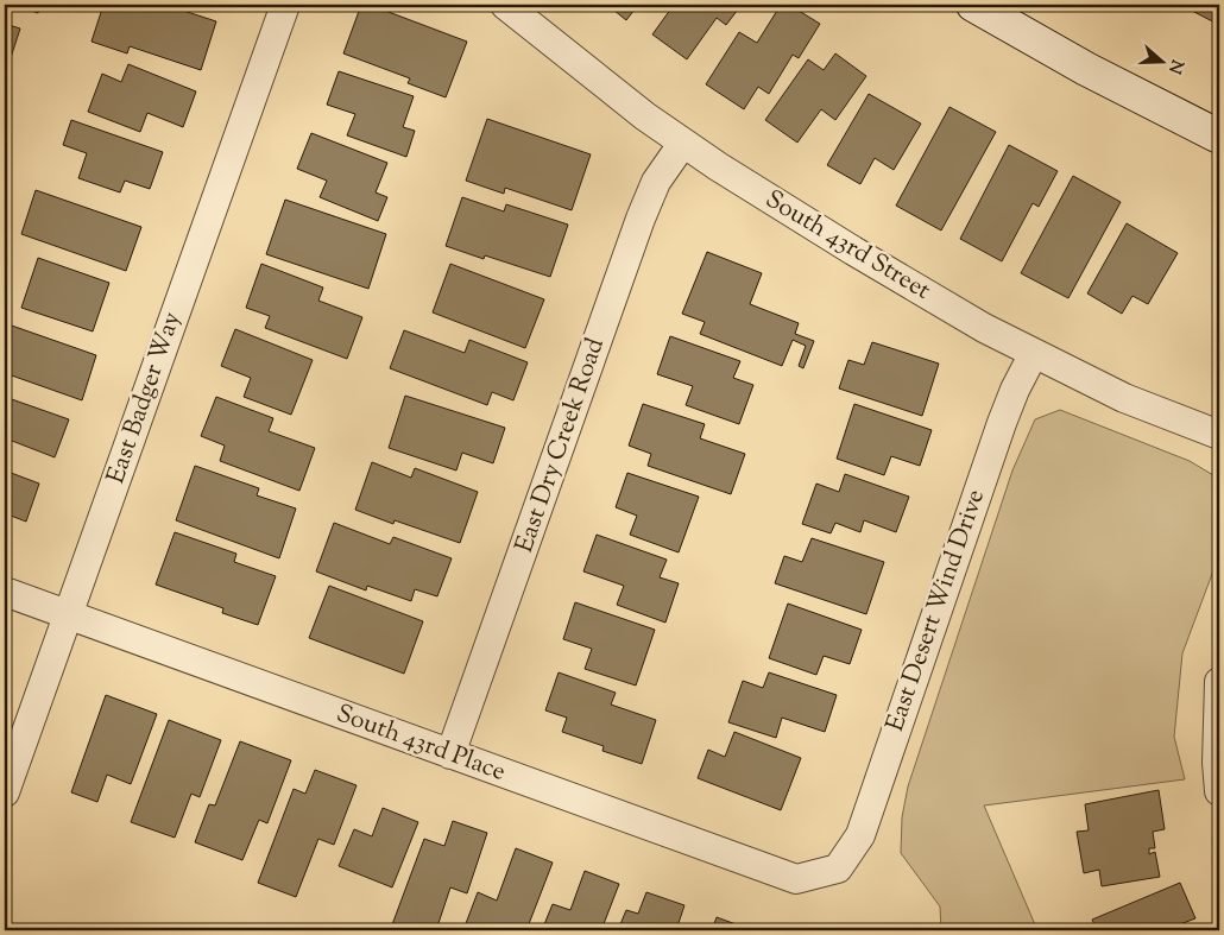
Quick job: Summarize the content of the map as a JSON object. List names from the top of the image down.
{
  "streets": {
    "street": [
      "South 43rd Street",
      "East Badger Way",
      "East Dry Creek Road",
      "East Desert Wind Drive",
      "South 43rd Place"
    ]
  },
  "crossings": [
    ["South 43rd Street", "East Dry Creek Road"],
    ["South 43rd Street", "East Desert Wind Drive"],
    ["East Badger Way", "South 43rd Place"],
    ["East Dry Creek Road", "South 43rd Place"],
    ["East Desert Wind Drive", "South 43rd Place"]
  ],
  "north": "right"
}
